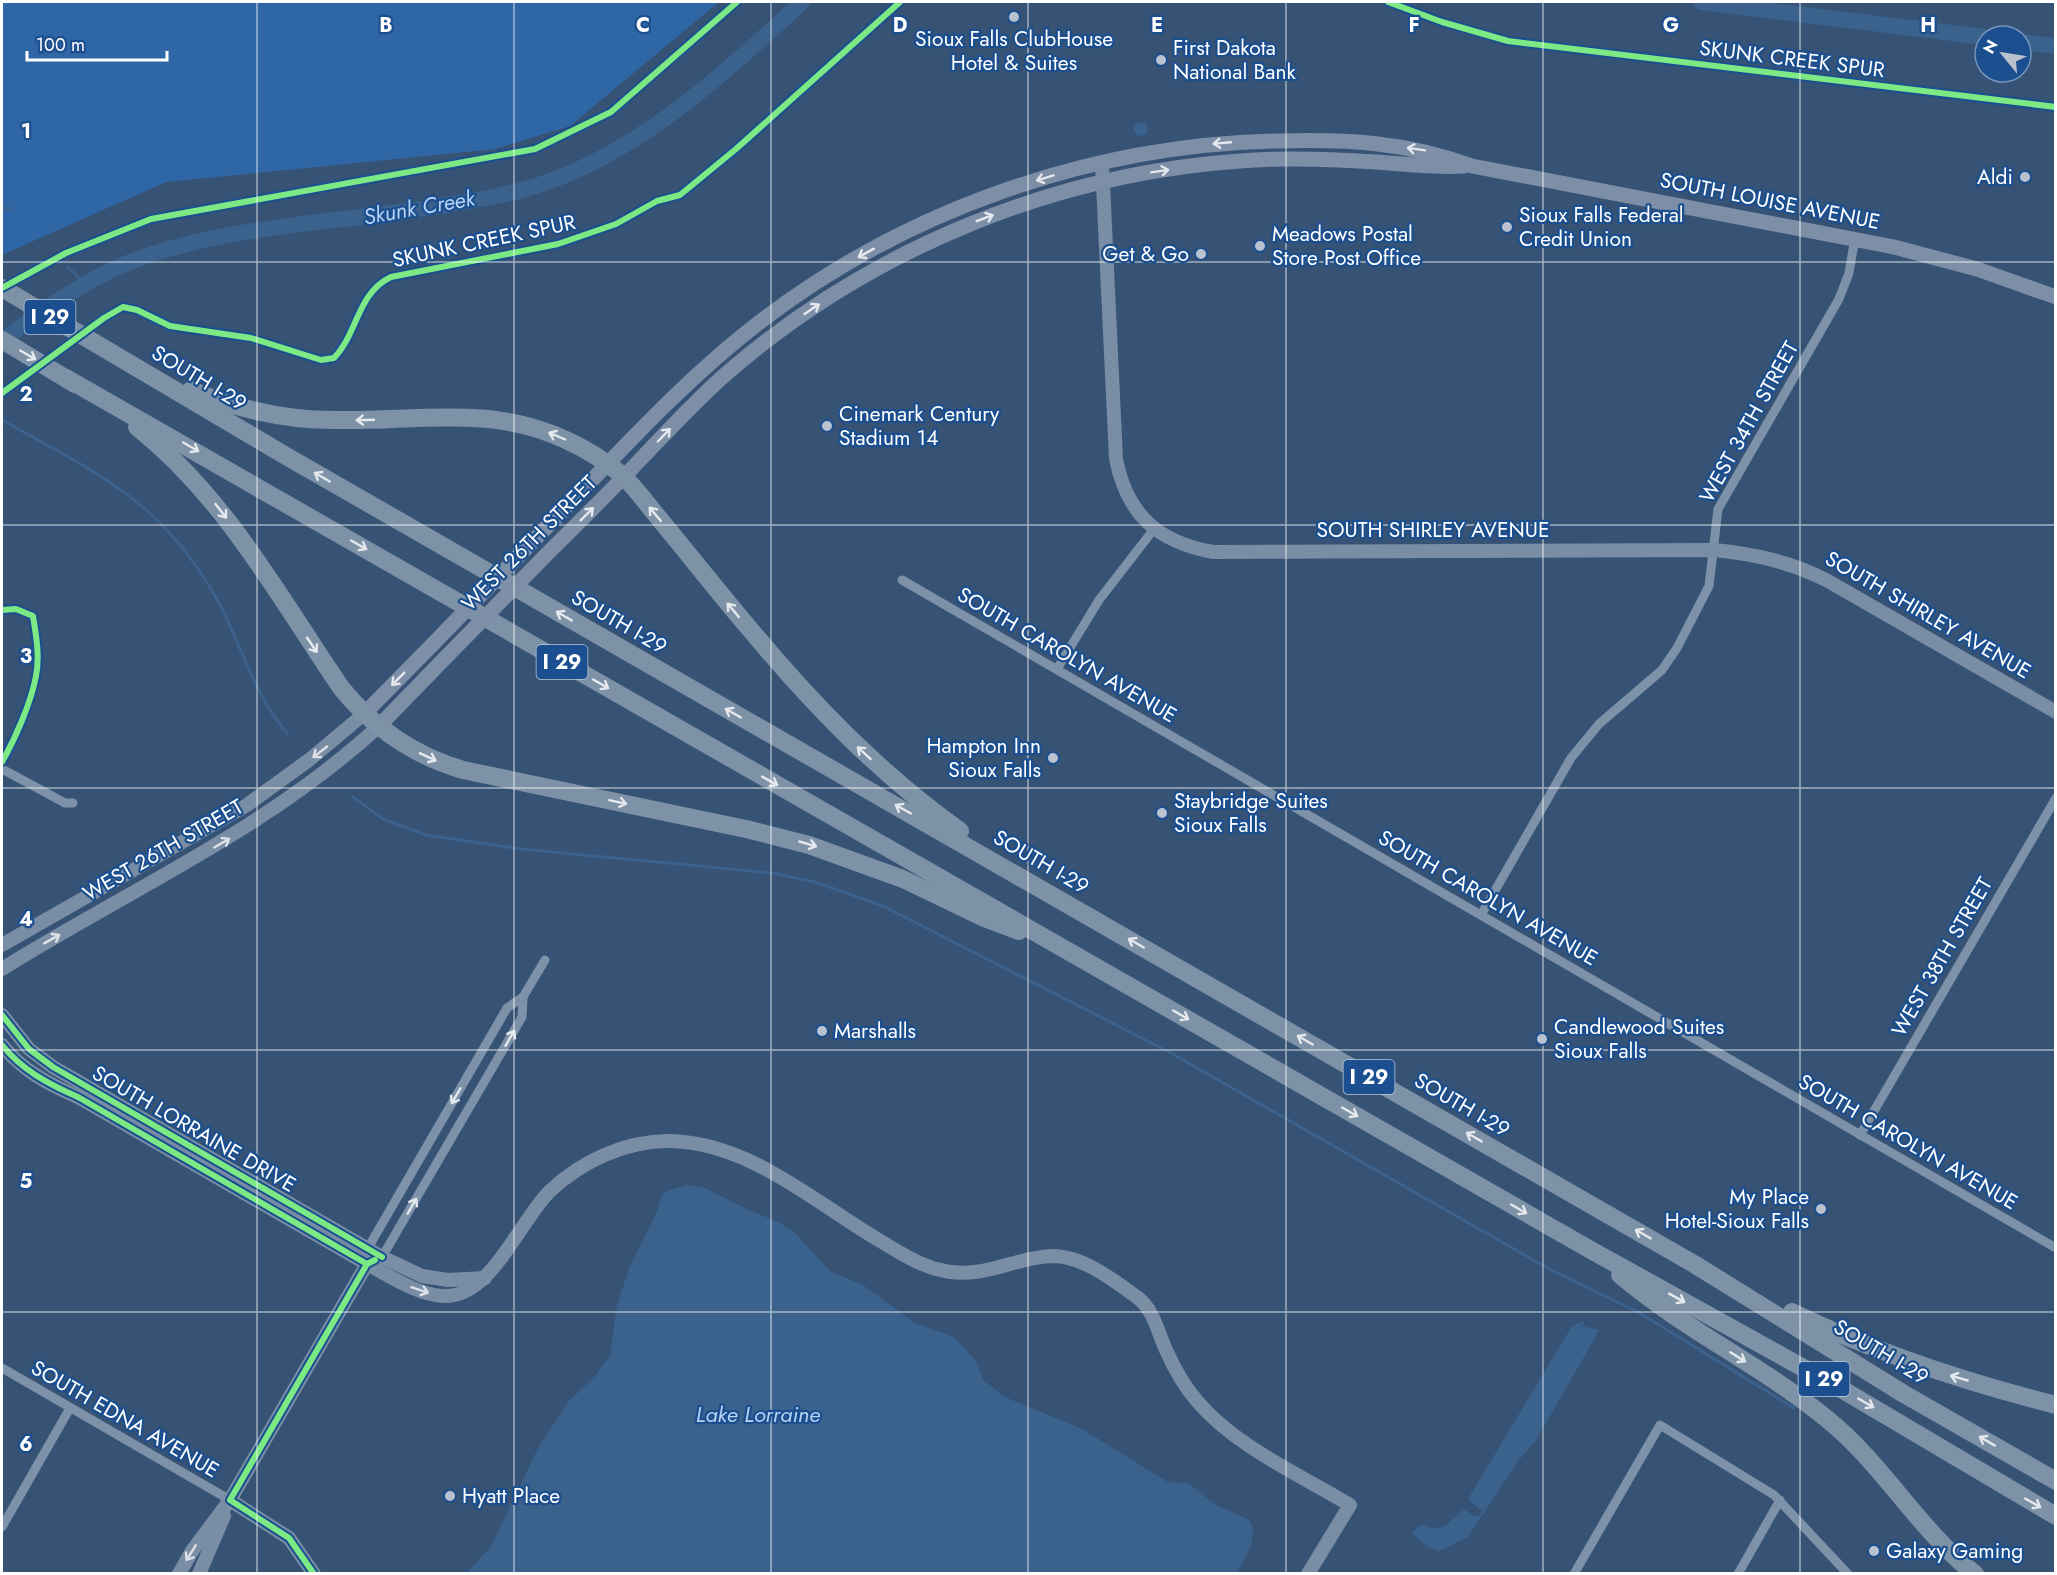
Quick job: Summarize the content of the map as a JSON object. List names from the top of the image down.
{
  "streets": {
    "highway": ["I 29", "SOUTH I-29"],
    "main road": ["SOUTH LOUISE AVENUE", "WEST 26TH STREET"],
    "street": [
      "WEST 34TH STREET",
      "SOUTH SHIRLEY AVENUE",
      "SOUTH CAROLYN AVENUE",
      "WEST 38TH STREET",
      "SOUTH LORRAINE DRIVE",
      "SOUTH EDNA AVENUE"
    ],
    "cycle path": ["SKUNK CREEK SPUR"]
  },
  "crossings": [
    ["SOUTH LOUISE AVENUE", "WEST 34TH STREET"],
    ["SOUTH LOUISE AVENUE", "SOUTH SHIRLEY AVENUE"],
    ["SOUTH LOUISE AVENUE", "WEST 26TH STREET"],
    ["WEST 34TH STREET", "SOUTH SHIRLEY AVENUE"],
    ["WEST 34TH STREET", "SOUTH CAROLYN AVENUE"],
    ["SOUTH SHIRLEY AVENUE", "WEST 26TH STREET"],
    ["SOUTH CAROLYN AVENUE", "WEST 38TH STREET"]
  ],
  "water": ["Skunk Creek", "Lake Lorraine"],
  "places": [
    "Sioux Falls ClubHouse Hotel & Suites",
    "First Dakota National Bank",
    "Aldi",
    "Sioux Falls Federal Credit Union",
    "Meadows Postal Store Post Office",
    "Get & Go",
    "Cinemark Century Stadium 14",
    "Hampton Inn Sioux Falls",
    "Staybridge Suites Sioux Falls",
    "Marshalls",
    "Candlewood Suites Sioux Falls",
    "My Place Hotel-Sioux Falls",
    "Hyatt Place",
    "Galaxy Gaming"
  ],
  "scale_bar": "100 m",
  "north": "top left",
  "grid": {
    "columns": [
      "B",
      "C",
      "D",
      "E",
      "F",
      "G",
      "H"
    ],
    "rows": [
      "1",
      "2",
      "3",
      "4",
      "5",
      "6"
    ]
  }
}
